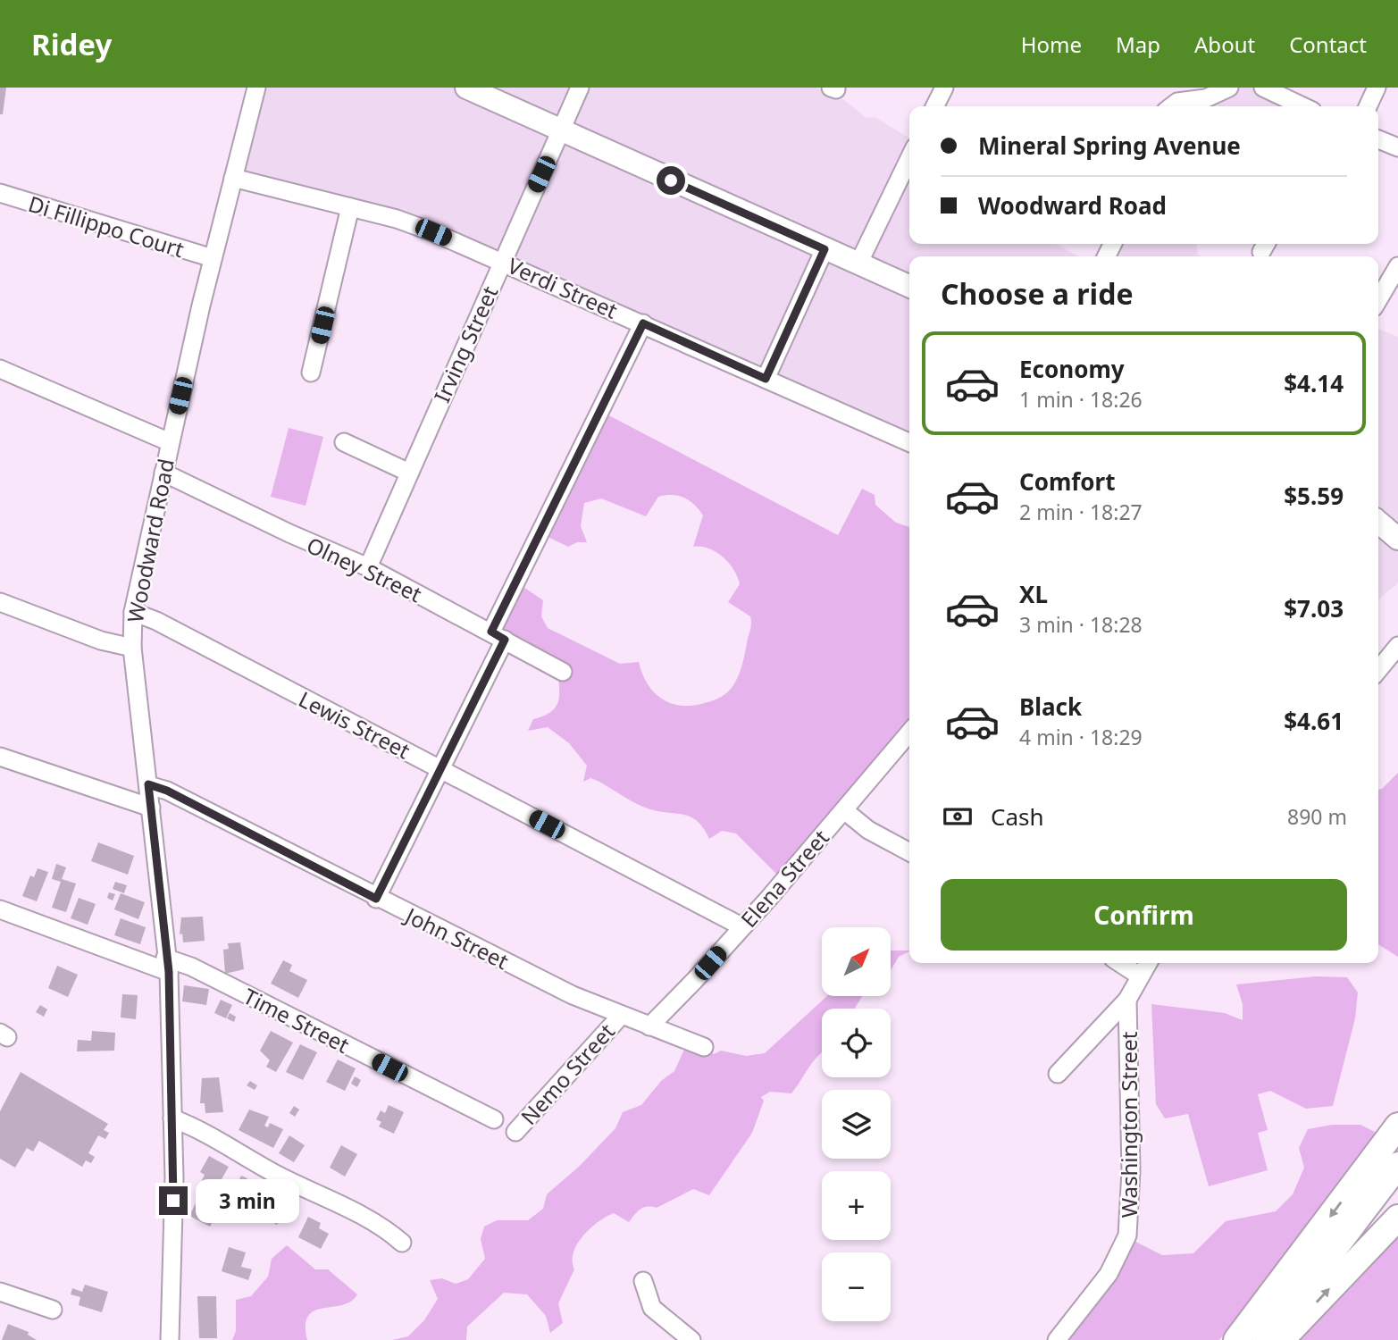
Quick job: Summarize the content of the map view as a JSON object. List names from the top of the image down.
{
  "streets": {
    "street": [
      "Di Fillippo Court",
      "Verdi Street",
      "Irving Street",
      "Woodward Road",
      "Olney Street",
      "Lewis Street",
      "Elena Street",
      "John Street",
      "Time Street",
      "Nemo Street",
      "Washington Street"
    ]
  },
  "crossings": [
    ["Di Fillippo Court", "Woodward Road"],
    ["Verdi Street", "Irving Street"],
    ["Verdi Street", "Woodward Road"],
    ["Irving Street", "Olney Street"],
    ["Woodward Road", "Olney Street"],
    ["Woodward Road", "Lewis Street"],
    ["Woodward Road", "John Street"],
    ["Woodward Road", "Time Street"],
    ["Lewis Street", "Elena Street"],
    ["Elena Street", "John Street"],
    ["John Street", "Nemo Street"]
  ],
  "north": "top right",
  "page": {
    "header": "Ridey",
    "nav": [
      "Home",
      "Map",
      "About",
      "Contact"
    ],
    "banner": ["Mineral Spring Avenue", "Woodward Road"],
    "heading": "Choose a ride",
    "list": [
      {
        "name": "Economy",
        "note": "1 min · 18:26",
        "value": "$4.14"
      },
      {
        "name": "Comfort",
        "note": "2 min · 18:27",
        "value": "$5.59"
      },
      {
        "name": "XL",
        "note": "3 min · 18:28",
        "value": "$7.03"
      },
      {
        "name": "Black",
        "note": "4 min · 18:29",
        "value": "$4.61"
      }
    ],
    "pay": ["Cash", "890 m"],
    "buttons": "Confirm",
    "map_buttons": ["+", "−"],
    "bubble": "3 min"
  }
}
